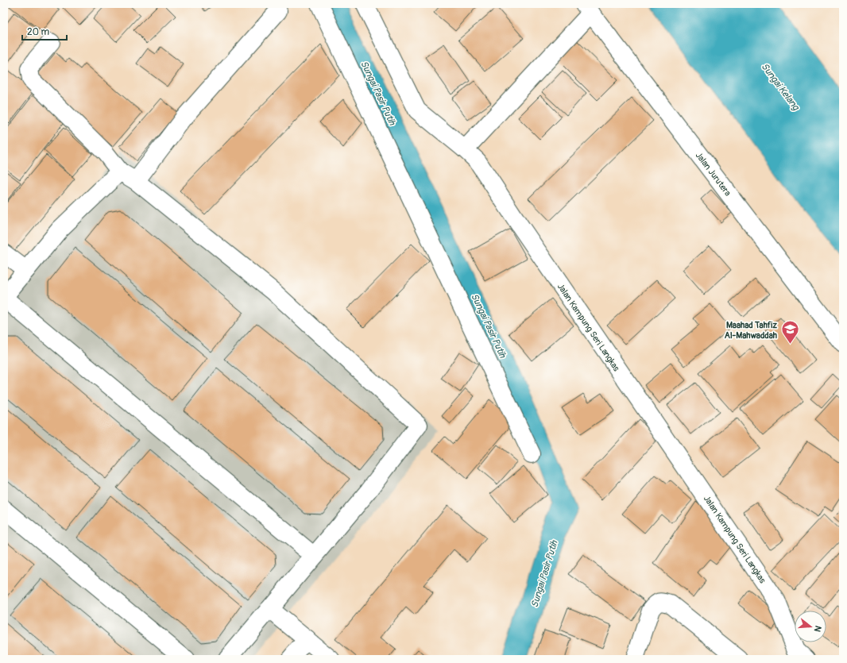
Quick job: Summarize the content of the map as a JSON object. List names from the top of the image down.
{
  "streets": {
    "street": ["Jalan Jurutera", "Jalan Kampung Seri Langkas"]
  },
  "water": ["Sungai Kelang", "Sungai Pasir Putih"],
  "places": {
    "school or university": ["Maahad Tahfiz Al-Mahwaddah"]
  },
  "scale_bar": "20 m",
  "north": "right"
}
